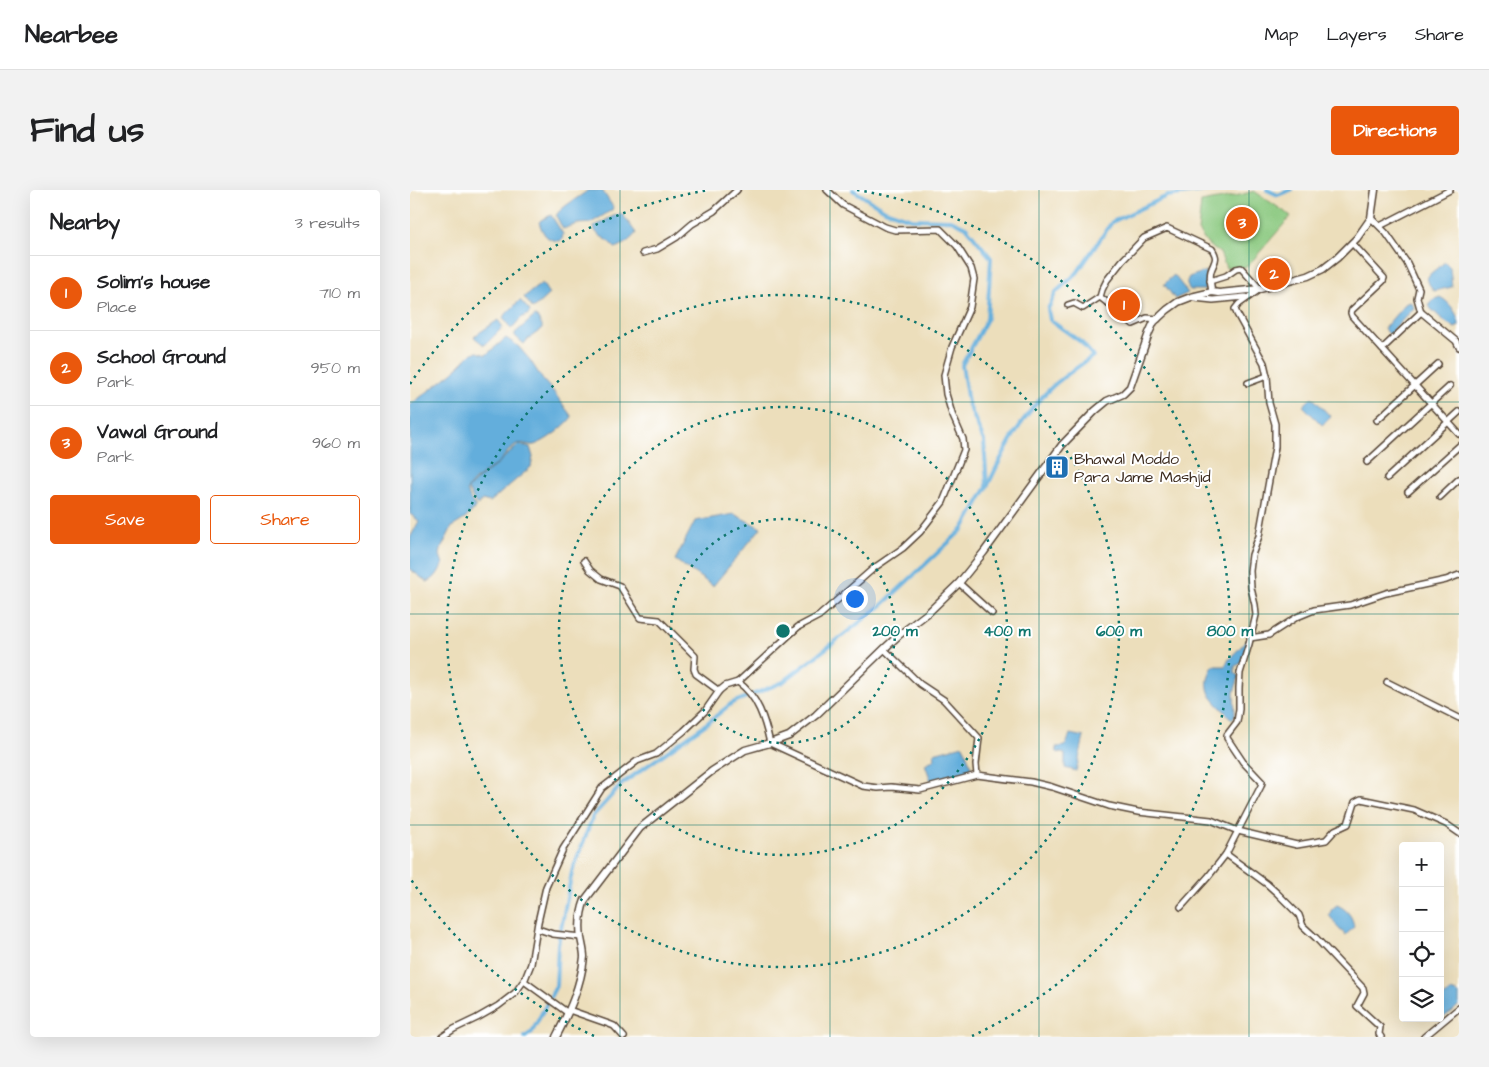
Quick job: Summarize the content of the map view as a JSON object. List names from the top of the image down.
{
  "places": {
    "building": ["Bhawal Moddo Para Jame Mashjid"]
  },
  "page": {
    "header": "Nearbee",
    "nav": ["Map", "Layers", "Share"],
    "title": "Find us",
    "buttons": [
      "Directions",
      ["Save", "Share"]
    ],
    "heading": ["Nearby", "3 results"],
    "pins": ["3", "2", "1"],
    "list": [
      {
        "mark": "1",
        "name": "Solim's house",
        "note": "Place",
        "value": "710 m"
      },
      {
        "mark": "2",
        "name": "School Ground",
        "note": "Park",
        "value": "950 m"
      },
      {
        "mark": "3",
        "name": "Vawal Ground",
        "note": "Park",
        "value": "960 m"
      }
    ],
    "map_buttons": ["+", "−"]
  },
  "rings": [
    "200 m",
    "400 m",
    "600 m",
    "800 m"
  ]
}
